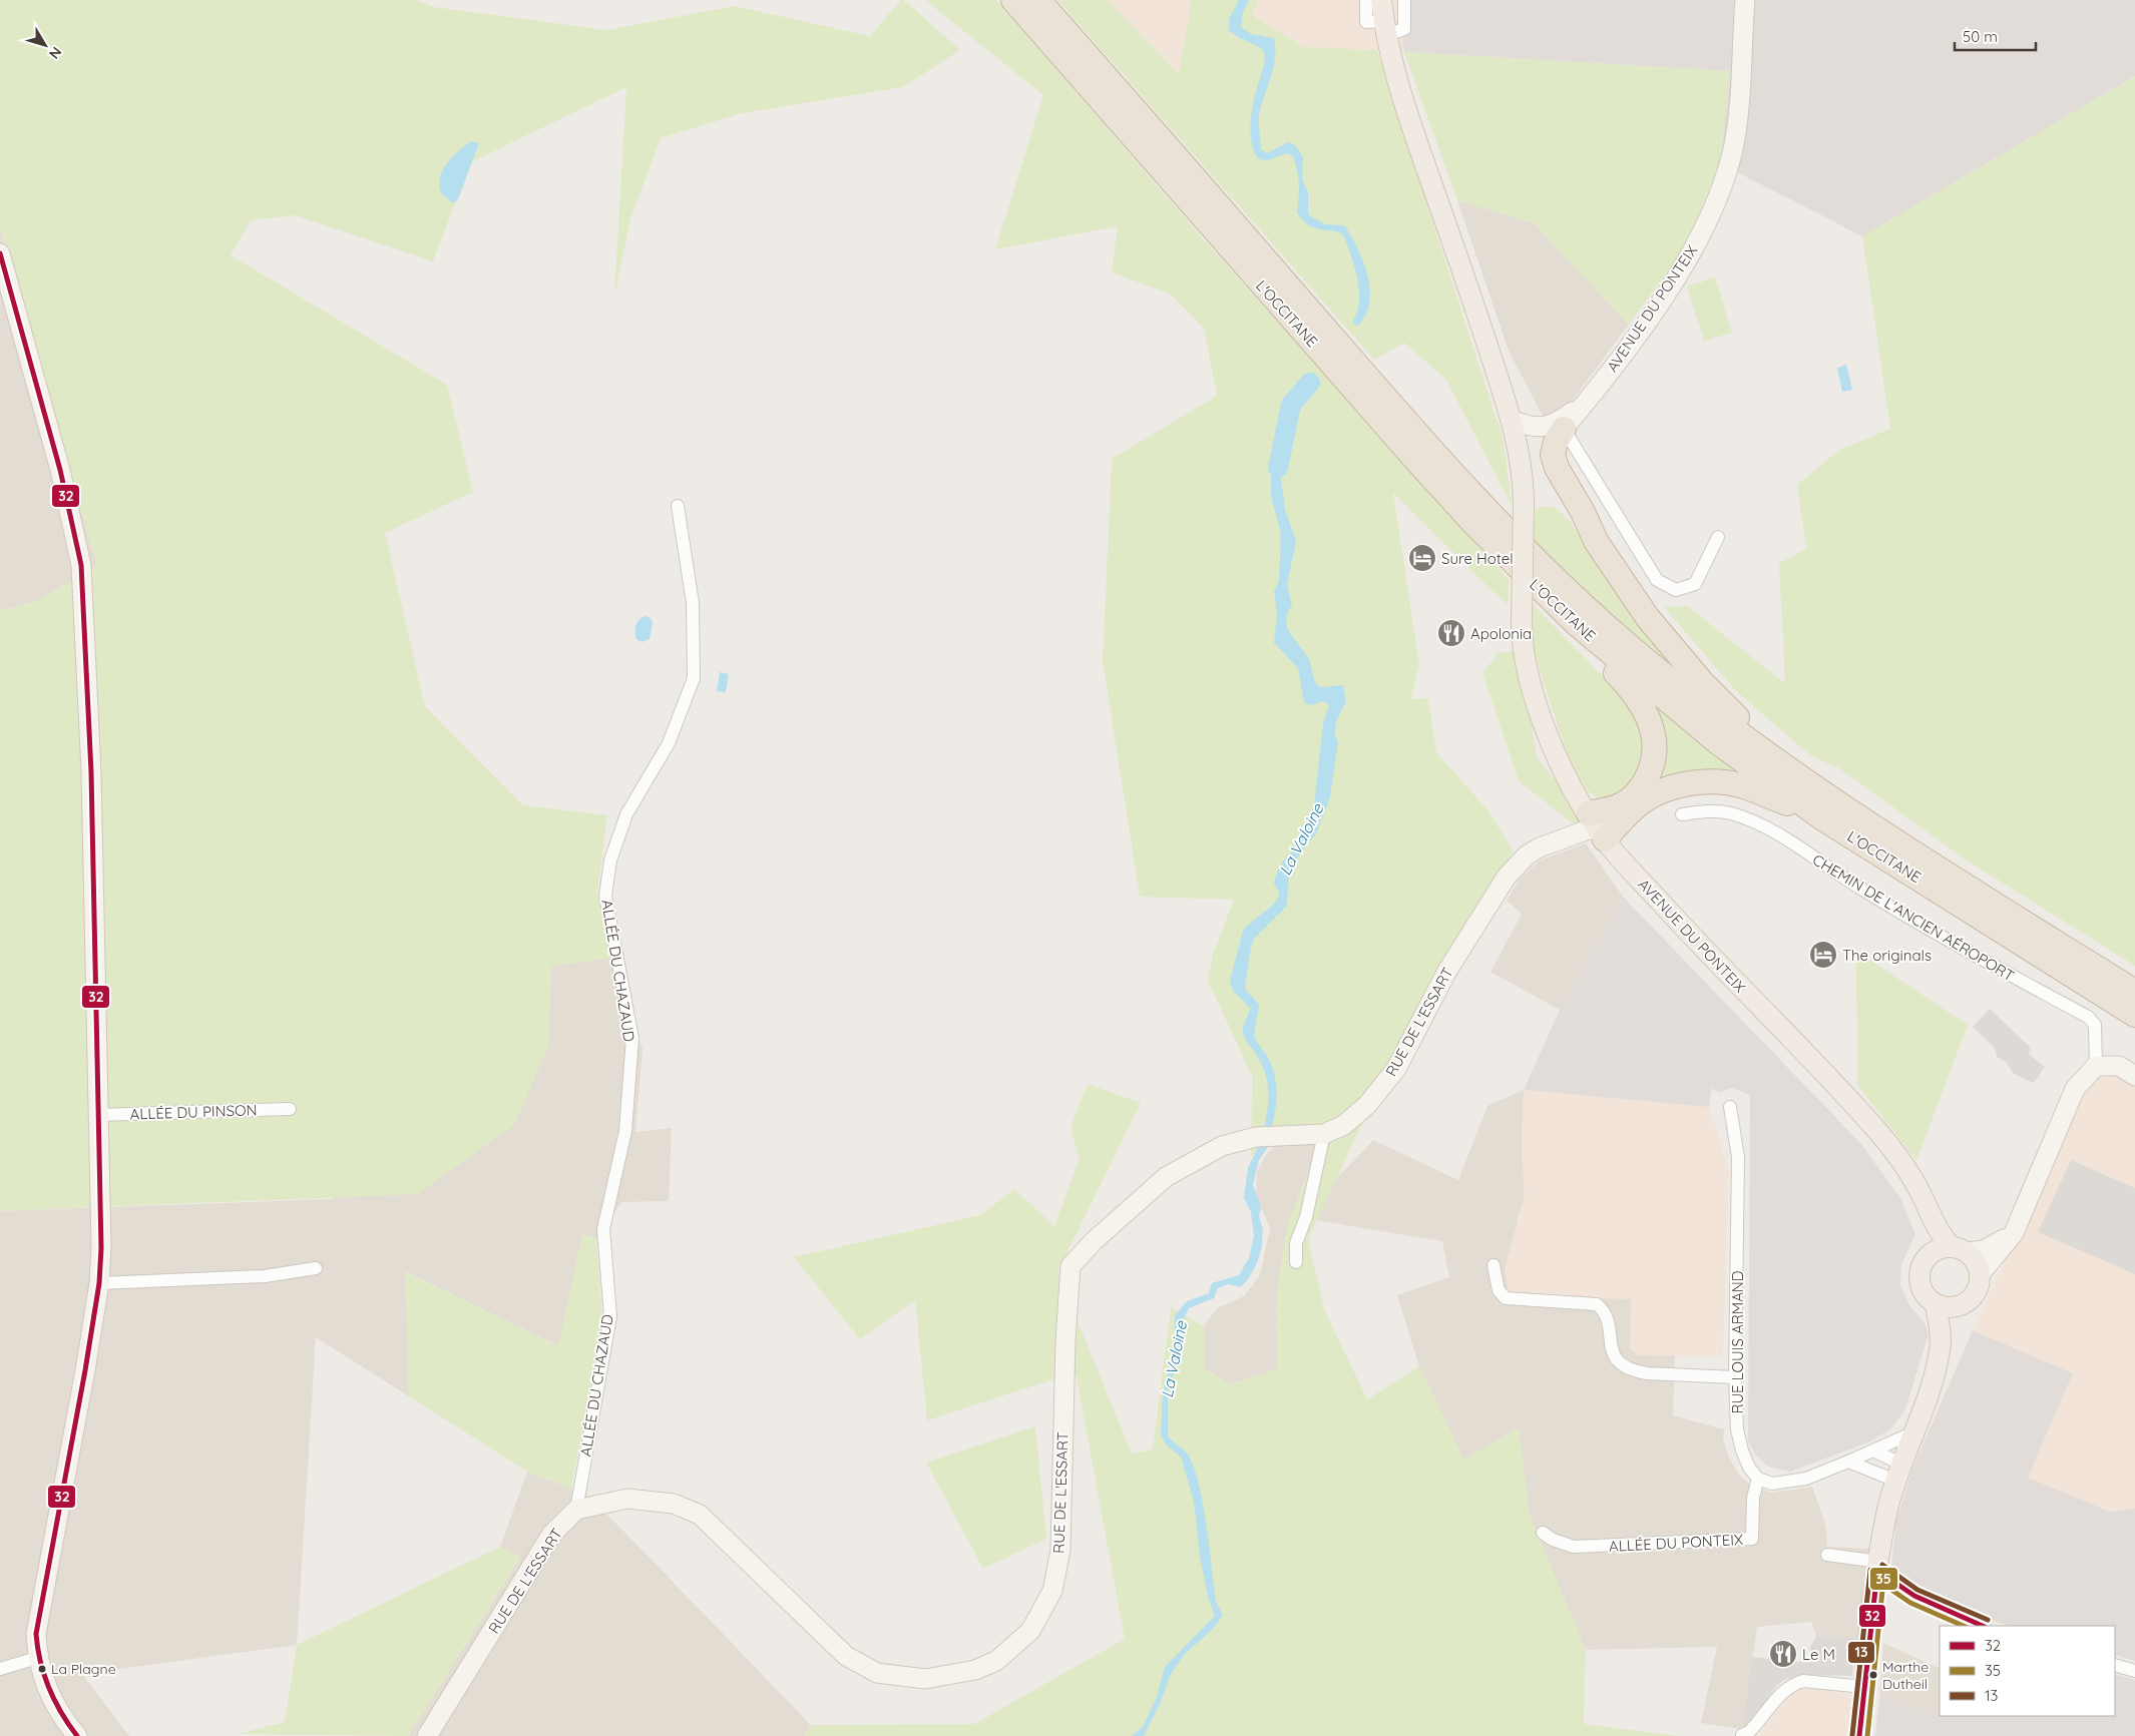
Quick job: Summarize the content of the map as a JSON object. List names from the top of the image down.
{
  "streets": {
    "highway": ["L'OCCITANE"],
    "main road": ["AVENUE DU PONTEIX"],
    "street": [
      "CHEMIN DE L'ANCIEN AÉROPORT",
      "ALLÉE DU CHAZAUD",
      "RUE DE L'ESSART",
      "ALLÉE DU PINSON",
      "RUE LOUIS ARMAND",
      "ALLÉE DU PONTEIX"
    ]
  },
  "crossings": [
    ["AVENUE DU PONTEIX", "RUE DE L'ESSART"],
    ["ALLÉE DU CHAZAUD", "RUE DE L'ESSART"],
    ["RUE LOUIS ARMAND", "ALLÉE DU PONTEIX"]
  ],
  "water": ["La Valoine"],
  "places": {
    "hotel": ["Sure Hotel", "The originals"],
    "restaurant": ["Apolonia", "Le M"],
    "other": ["La Plagne", "Marthe Dutheil"]
  },
  "lines": ["transit line 32", "transit line 13", "transit line 35"],
  "legend": ["32", "35", "13"],
  "scale_bar": "50 m",
  "north": "bottom right"
}
